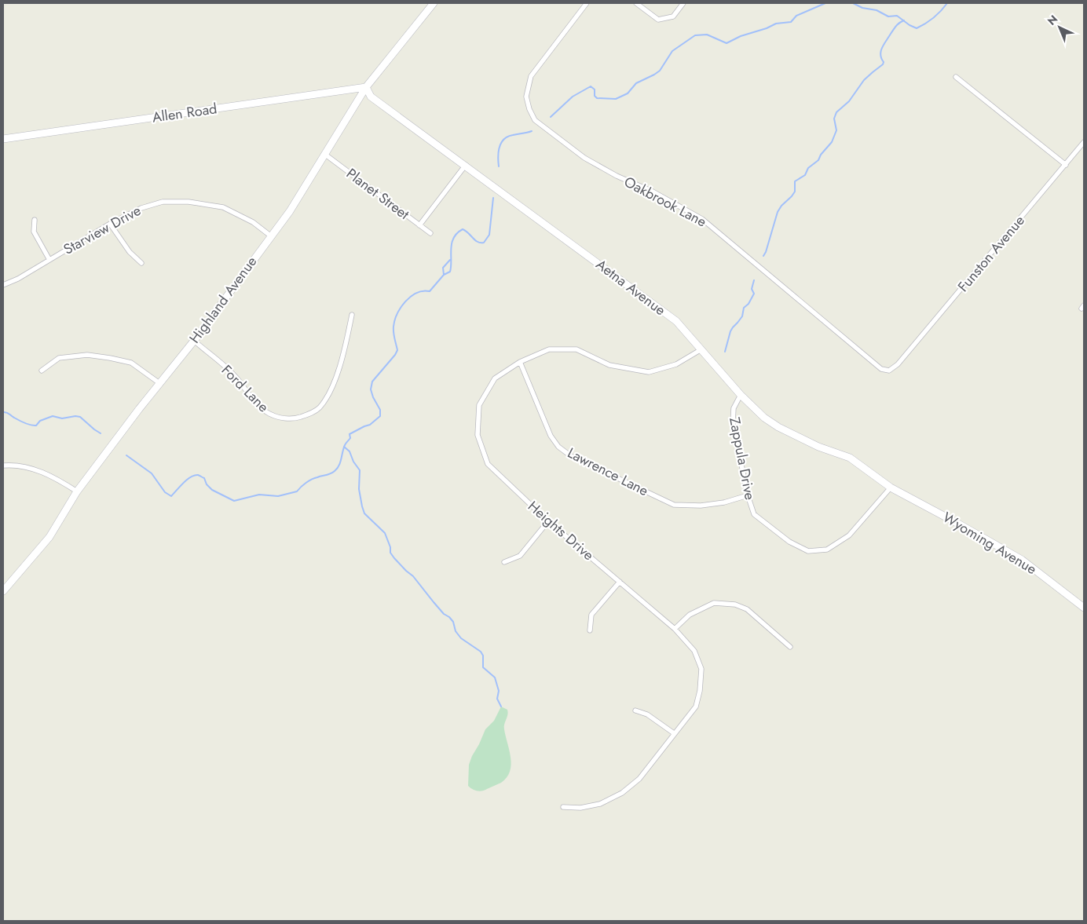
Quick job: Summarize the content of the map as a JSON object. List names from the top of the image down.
{
  "streets": {
    "street": [
      "Allen Road",
      "Planet Street",
      "Oakbrook Lane",
      "Starview Drive",
      "Funston Avenue",
      "Aetna Avenue",
      "Highland Avenue",
      "Ford Lane",
      "Zappula Drive",
      "Lawrence Lane",
      "Heights Drive",
      "Wyoming Avenue"
    ]
  },
  "crossings": [
    ["Allen Road", "Aetna Avenue"],
    ["Allen Road", "Highland Avenue"],
    ["Planet Street", "Highland Avenue"],
    ["Oakbrook Lane", "Funston Avenue"],
    ["Starview Drive", "Highland Avenue"],
    ["Aetna Avenue", "Highland Avenue"],
    ["Aetna Avenue", "Zappula Drive"],
    ["Aetna Avenue", "Heights Drive"],
    ["Aetna Avenue", "Wyoming Avenue"],
    ["Highland Avenue", "Ford Lane"],
    ["Zappula Drive", "Lawrence Lane"],
    ["Zappula Drive", "Wyoming Avenue"],
    ["Lawrence Lane", "Heights Drive"]
  ],
  "north": "top left"
}
